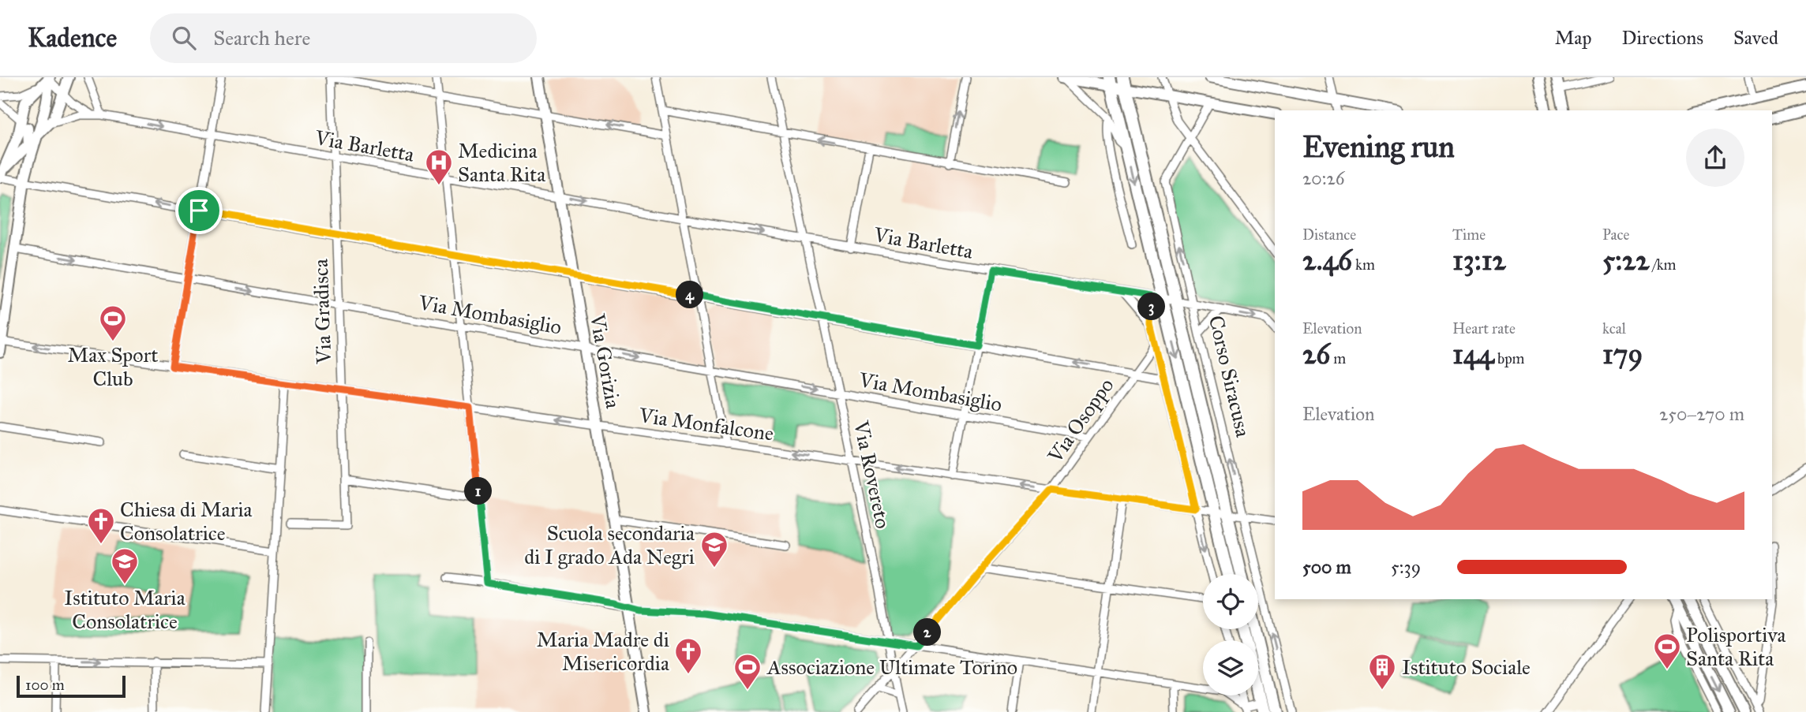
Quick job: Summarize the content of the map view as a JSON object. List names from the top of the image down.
{
  "streets": {
    "main road": ["Corso Siracusa"],
    "street": [
      "Via Barletta",
      "Via Gradisca",
      "Via Mombasiglio",
      "Via Gorizia",
      "Via Osoppo",
      "Via Monfalcone",
      "Via Rovereto"
    ]
  },
  "crossings": [
    ["Via Barletta", "Via Gradisca"],
    ["Via Barletta", "Via Gorizia"],
    ["Via Barletta", "Corso Siracusa"],
    ["Via Barletta", "Via Rovereto"],
    ["Via Gradisca", "Via Mombasiglio"],
    ["Via Gradisca", "Via Monfalcone"],
    ["Via Mombasiglio", "Via Gorizia"],
    ["Via Mombasiglio", "Via Osoppo"],
    ["Via Mombasiglio", "Via Rovereto"],
    ["Via Gorizia", "Via Monfalcone"],
    ["Corso Siracusa", "Via Monfalcone"],
    ["Via Osoppo", "Via Monfalcone"],
    ["Via Osoppo", "Via Rovereto"],
    ["Via Monfalcone", "Via Rovereto"]
  ],
  "one_way": ["Via Mombasiglio", "Via Monfalcone"],
  "places": {
    "hospital": ["Medicina Santa Rita"],
    "sports": ["Max Sport Club", "Polisportiva Santa Rita", "Associazione Ultimate Torino"],
    "church": ["Chiesa di Maria Consolatrice", "Maria Madre di Misericordia"],
    "school or university": ["Scuola secondaria di I grado Ada Negri", "Istituto Maria Consolatrice"],
    "building": ["Istituto Sociale"]
  },
  "scale_bar": "100 m",
  "page": {
    "header": "Kadence",
    "search": "Search here",
    "nav": ["Map", "Directions", "Saved"],
    "heading": ["Evening run", "20:26"],
    "stats": [
      ["Distance", "2.46 km"],
      ["Time", "13:12"],
      ["Pace", "5:22 /km"],
      ["Elevation", "26 m"],
      ["Heart rate", "144 bpm"],
      ["kcal", "179"]
    ],
    "pins": [
      "4",
      "3",
      "1",
      "2"
    ],
    "chart": ["Elevation", "250–270 m"],
    "list": [
      {
        "name": "500 m",
        "note": "5:39"
      }
    ],
    "scale": "100 m"
  }
}
